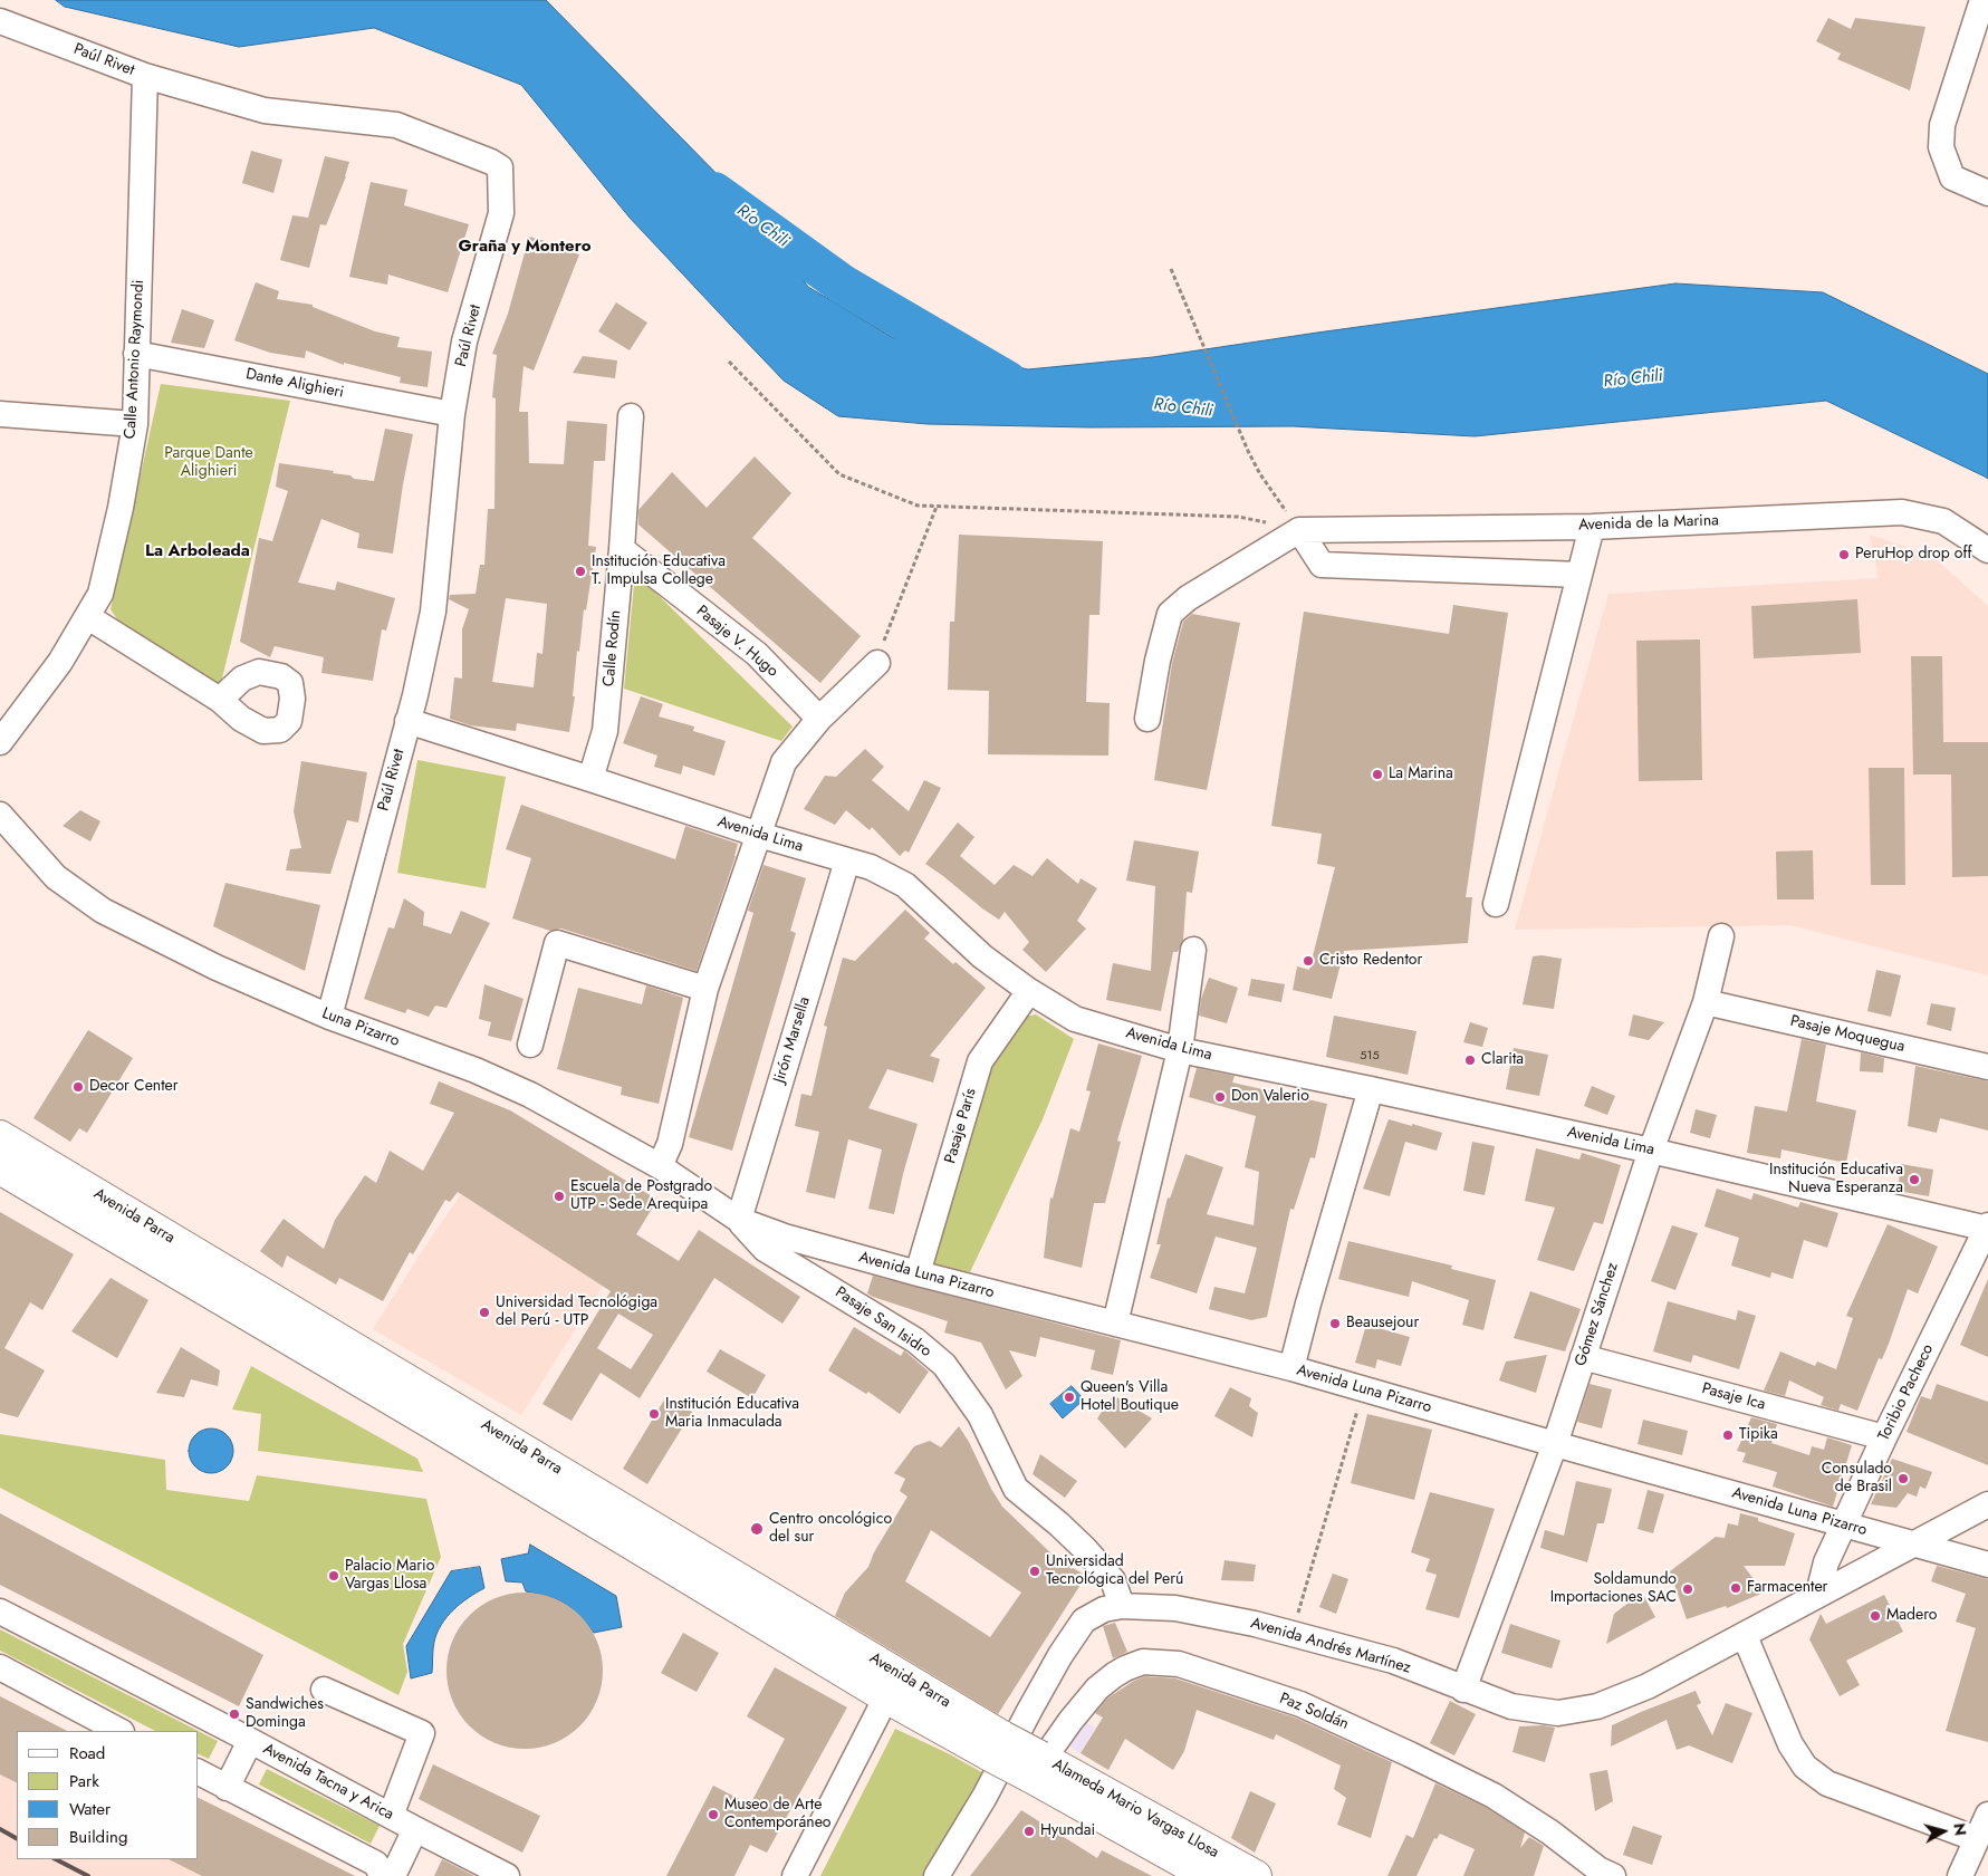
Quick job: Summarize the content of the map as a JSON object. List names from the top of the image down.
{
  "streets": {
    "main road": ["Avenida Parra", "Alameda Mario Vargas Llosa"],
    "street": [
      "Paúl Rivet",
      "Calle Antonio Raymondi",
      "Dante Alighieri",
      "Avenida de la Marina",
      "Pasaje V. Hugo",
      "Calle Rodín",
      "Avenida Lima",
      "Luna Pizarro",
      "Pasaje Moquegua",
      "Jirón Marsella",
      "Pasaje París",
      "Avenida Luna Pizarro",
      "Gómez Sánchez",
      "Pasaje San Isidro",
      "Toribio Pacheco",
      "Pasaje Ica",
      "Avenida Andrés Martínez",
      "Paz Soldán",
      "Avenida Tacna y Arica"
    ]
  },
  "crossings": [
    ["Paúl Rivet", "Calle Antonio Raymondi"],
    ["Paúl Rivet", "Dante Alighieri"],
    ["Paúl Rivet", "Avenida Lima"],
    ["Paúl Rivet", "Luna Pizarro"],
    ["Calle Antonio Raymondi", "Dante Alighieri"],
    ["Pasaje V. Hugo", "Calle Rodín"],
    ["Calle Rodín", "Avenida Lima"],
    ["Avenida Lima", "Jirón Marsella"],
    ["Avenida Lima", "Pasaje París"],
    ["Avenida Lima", "Gómez Sánchez"],
    ["Avenida Lima", "Toribio Pacheco"],
    ["Luna Pizarro", "Jirón Marsella"],
    ["Luna Pizarro", "Avenida Luna Pizarro"],
    ["Luna Pizarro", "Pasaje San Isidro"],
    ["Pasaje Moquegua", "Gómez Sánchez"],
    ["Jirón Marsella", "Avenida Luna Pizarro"],
    ["Jirón Marsella", "Pasaje San Isidro"],
    ["Pasaje París", "Avenida Luna Pizarro"],
    ["Avenida Parra", "Paz Soldán"],
    ["Avenida Parra", "Alameda Mario Vargas Llosa"],
    ["Avenida Luna Pizarro", "Gómez Sánchez"],
    ["Avenida Luna Pizarro", "Pasaje San Isidro"],
    ["Avenida Luna Pizarro", "Toribio Pacheco"],
    ["Avenida Luna Pizarro", "Avenida Andrés Martínez"],
    ["Gómez Sánchez", "Pasaje Ica"],
    ["Gómez Sánchez", "Avenida Andrés Martínez"],
    ["Pasaje San Isidro", "Avenida Andrés Martínez"],
    ["Toribio Pacheco", "Pasaje Ica"],
    ["Toribio Pacheco", "Avenida Andrés Martínez"],
    ["Paz Soldán", "Alameda Mario Vargas Llosa"]
  ],
  "districts": ["Graña y Montero", "La Arboleada"],
  "water": ["Río Chili"],
  "parks": ["Parque Dante Alighieri"],
  "places": [
    "PeruHop drop off",
    "Institución Educativa T. Impulsa College",
    "La Marina",
    "Cristo Redentor",
    "Clarita",
    "Decor Center",
    "Don Valerio",
    "Institución Educativa Nueva Esperanza",
    "Escuela de Postgrado UTP - Sede Arequipa",
    "Universidad Tecnológiga del Perú - UTP",
    "Beausejour",
    "Queen's Villa Hotel Boutique",
    "Institución Educativa Maria Inmaculada",
    "Tipika",
    "Consulado de Brasil",
    "Centro oncológico del sur",
    "Universidad Tecnológica del Perú",
    "Palacio Mario Vargas Llosa",
    "Farmacenter",
    "Soldamundo Importaciones SAC",
    "Madero",
    "Sandwiches Dominga",
    "Museo de Arte Contemporáneo",
    "Hyundai"
  ],
  "house_numbers": ["515"],
  "legend": [
    "Road",
    "Park",
    "Water",
    "Building"
  ],
  "north": "right"
}
